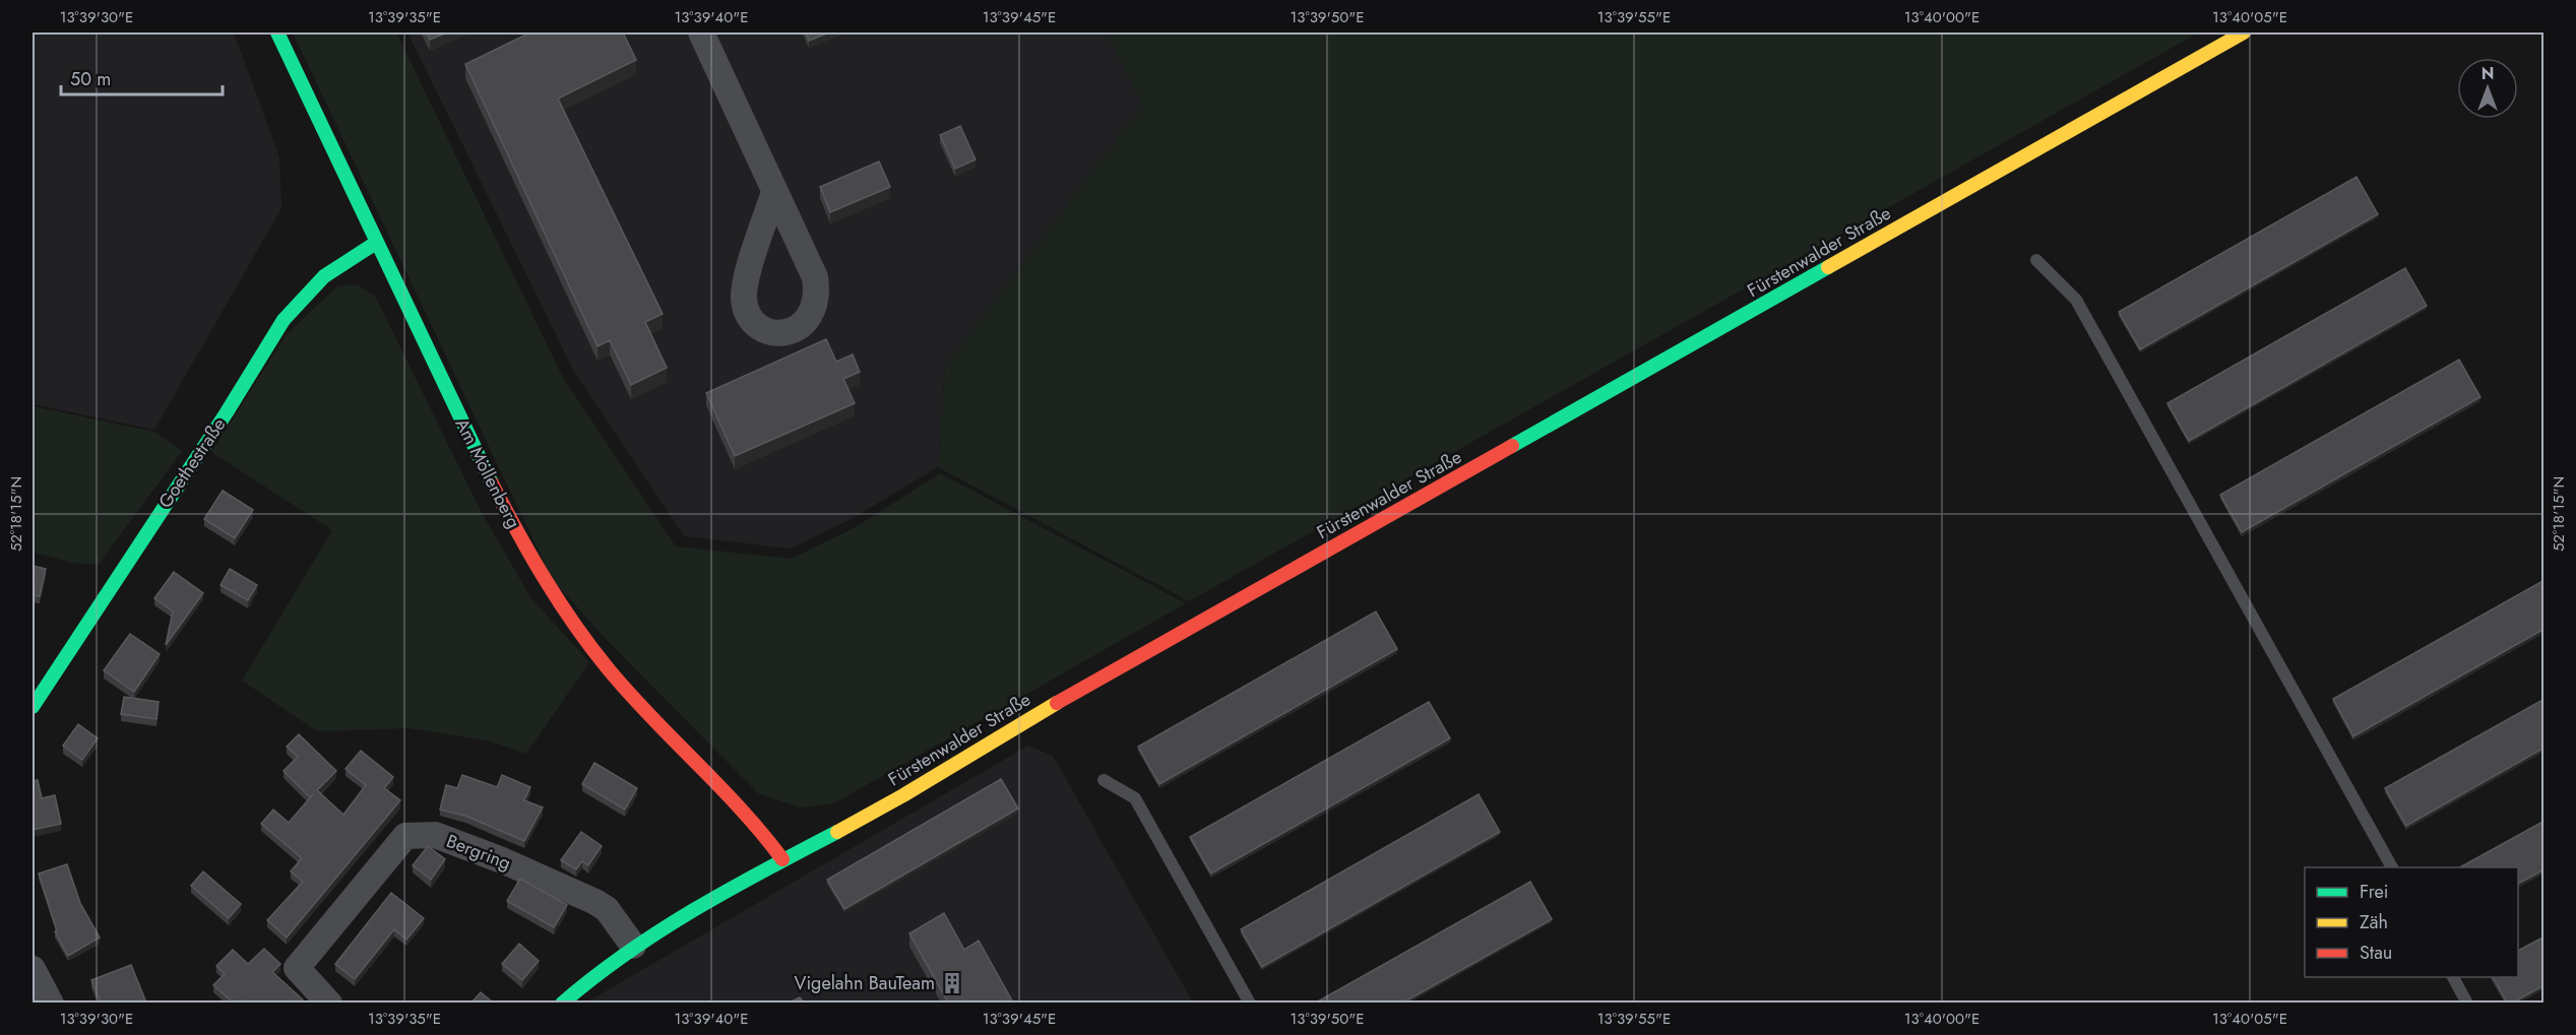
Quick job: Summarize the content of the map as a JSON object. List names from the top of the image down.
{
  "streets": {
    "street": [
      "Fürstenwalder Straße",
      "Goethestraße",
      "Am Möllenberg",
      "Bergring"
    ]
  },
  "crossings": [
    ["Fürstenwalder Straße", "Am Möllenberg"],
    ["Fürstenwalder Straße", "Bergring"],
    ["Goethestraße", "Am Möllenberg"]
  ],
  "places": {
    "building": ["Vigelahn BauTeam"]
  },
  "legend": ["Frei", "Zäh", "Stau"],
  "scale_bar": "50 m",
  "north": "top",
  "coordinates": [
    "13°39'30\"E",
    "13°39'35\"E",
    "13°39'40\"E",
    "13°39'45\"E",
    "13°39'50\"E",
    "13°39'55\"E",
    "13°40'00\"E",
    "13°40'05\"E",
    "52°18'15\"N"
  ]
}
